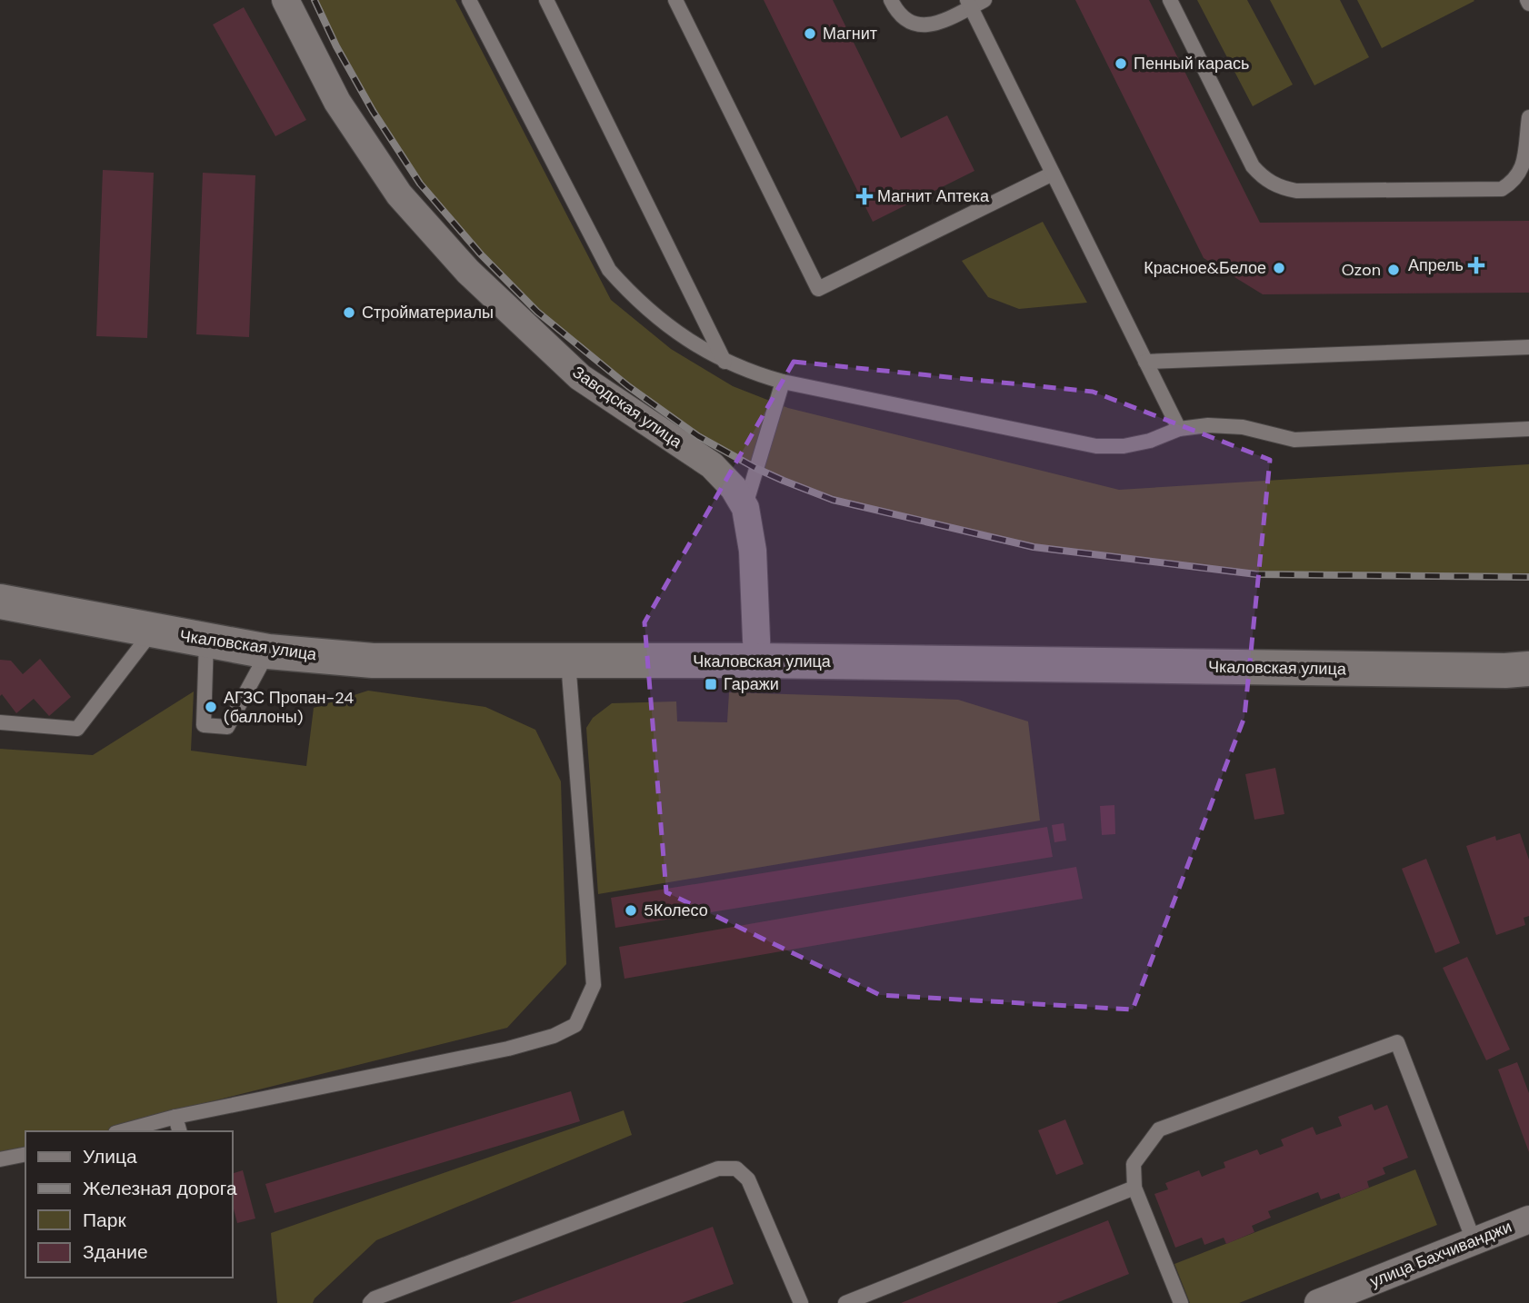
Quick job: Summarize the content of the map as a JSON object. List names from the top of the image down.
{
  "streets": {
    "main road": ["Чкаловская улица"],
    "street": ["Заводская улица", "улица Бахчиванджи"]
  },
  "crossings": [
    ["Заводская улица", "Чкаловская улица"]
  ],
  "places": {
    "other": [
      "Магнит",
      "Пенный карась",
      "Красное&Белое",
      "Ozon",
      "Стройматериалы",
      "АГЗС Пропан-24 (баллоны)",
      "5Колесо"
    ],
    "health": ["Магнит Аптека", "Апрель"],
    "transit": ["Гаражи"]
  },
  "legend": [
    "Улица",
    "Железная дорога",
    "Парк",
    "Здание"
  ]
}
